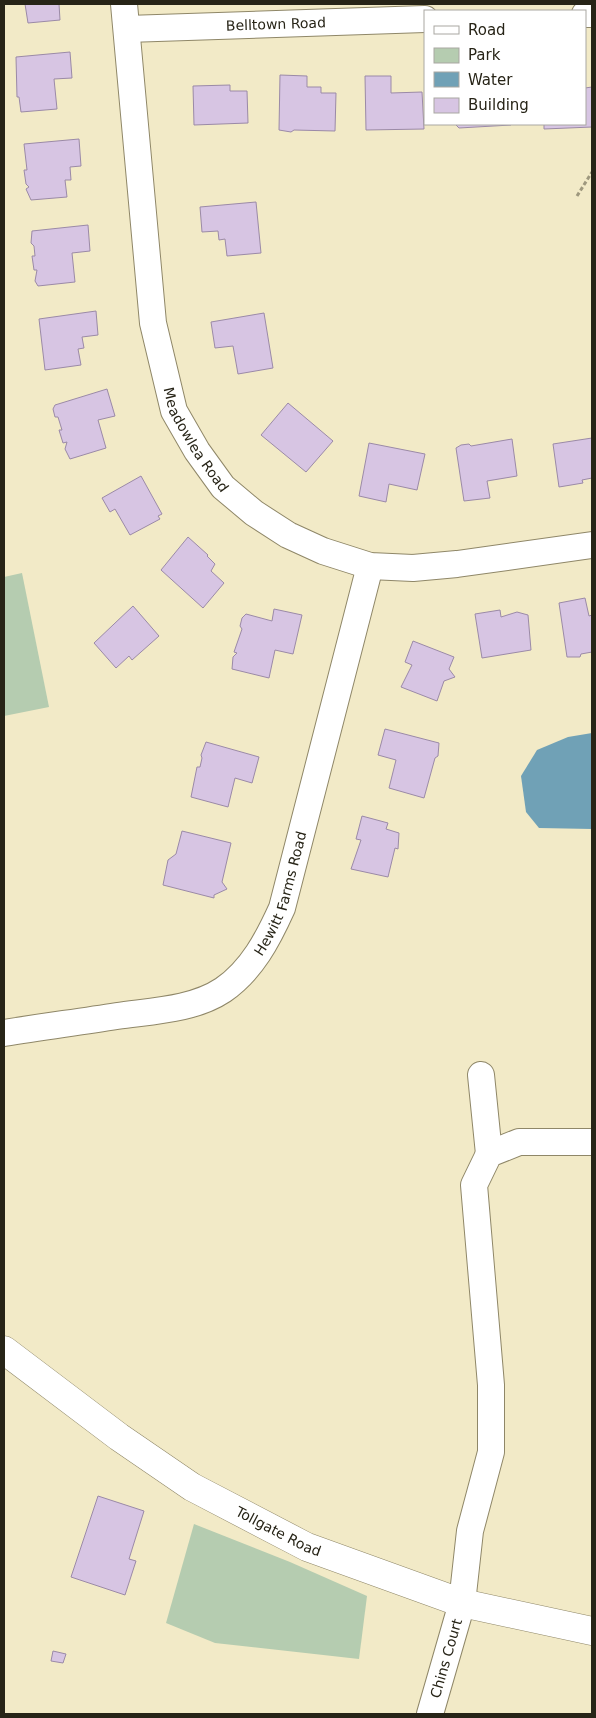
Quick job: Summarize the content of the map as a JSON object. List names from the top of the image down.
{
  "streets": {
    "street": [
      "Belltown Road",
      "Meadowlea Road",
      "Hewitt Farms Road",
      "Tollgate Road",
      "Chins Court"
    ]
  },
  "crossings": [
    ["Belltown Road", "Meadowlea Road"],
    ["Meadowlea Road", "Hewitt Farms Road"],
    ["Tollgate Road", "Chins Court"]
  ],
  "legend": [
    "Road",
    "Park",
    "Water",
    "Building"
  ]
}
